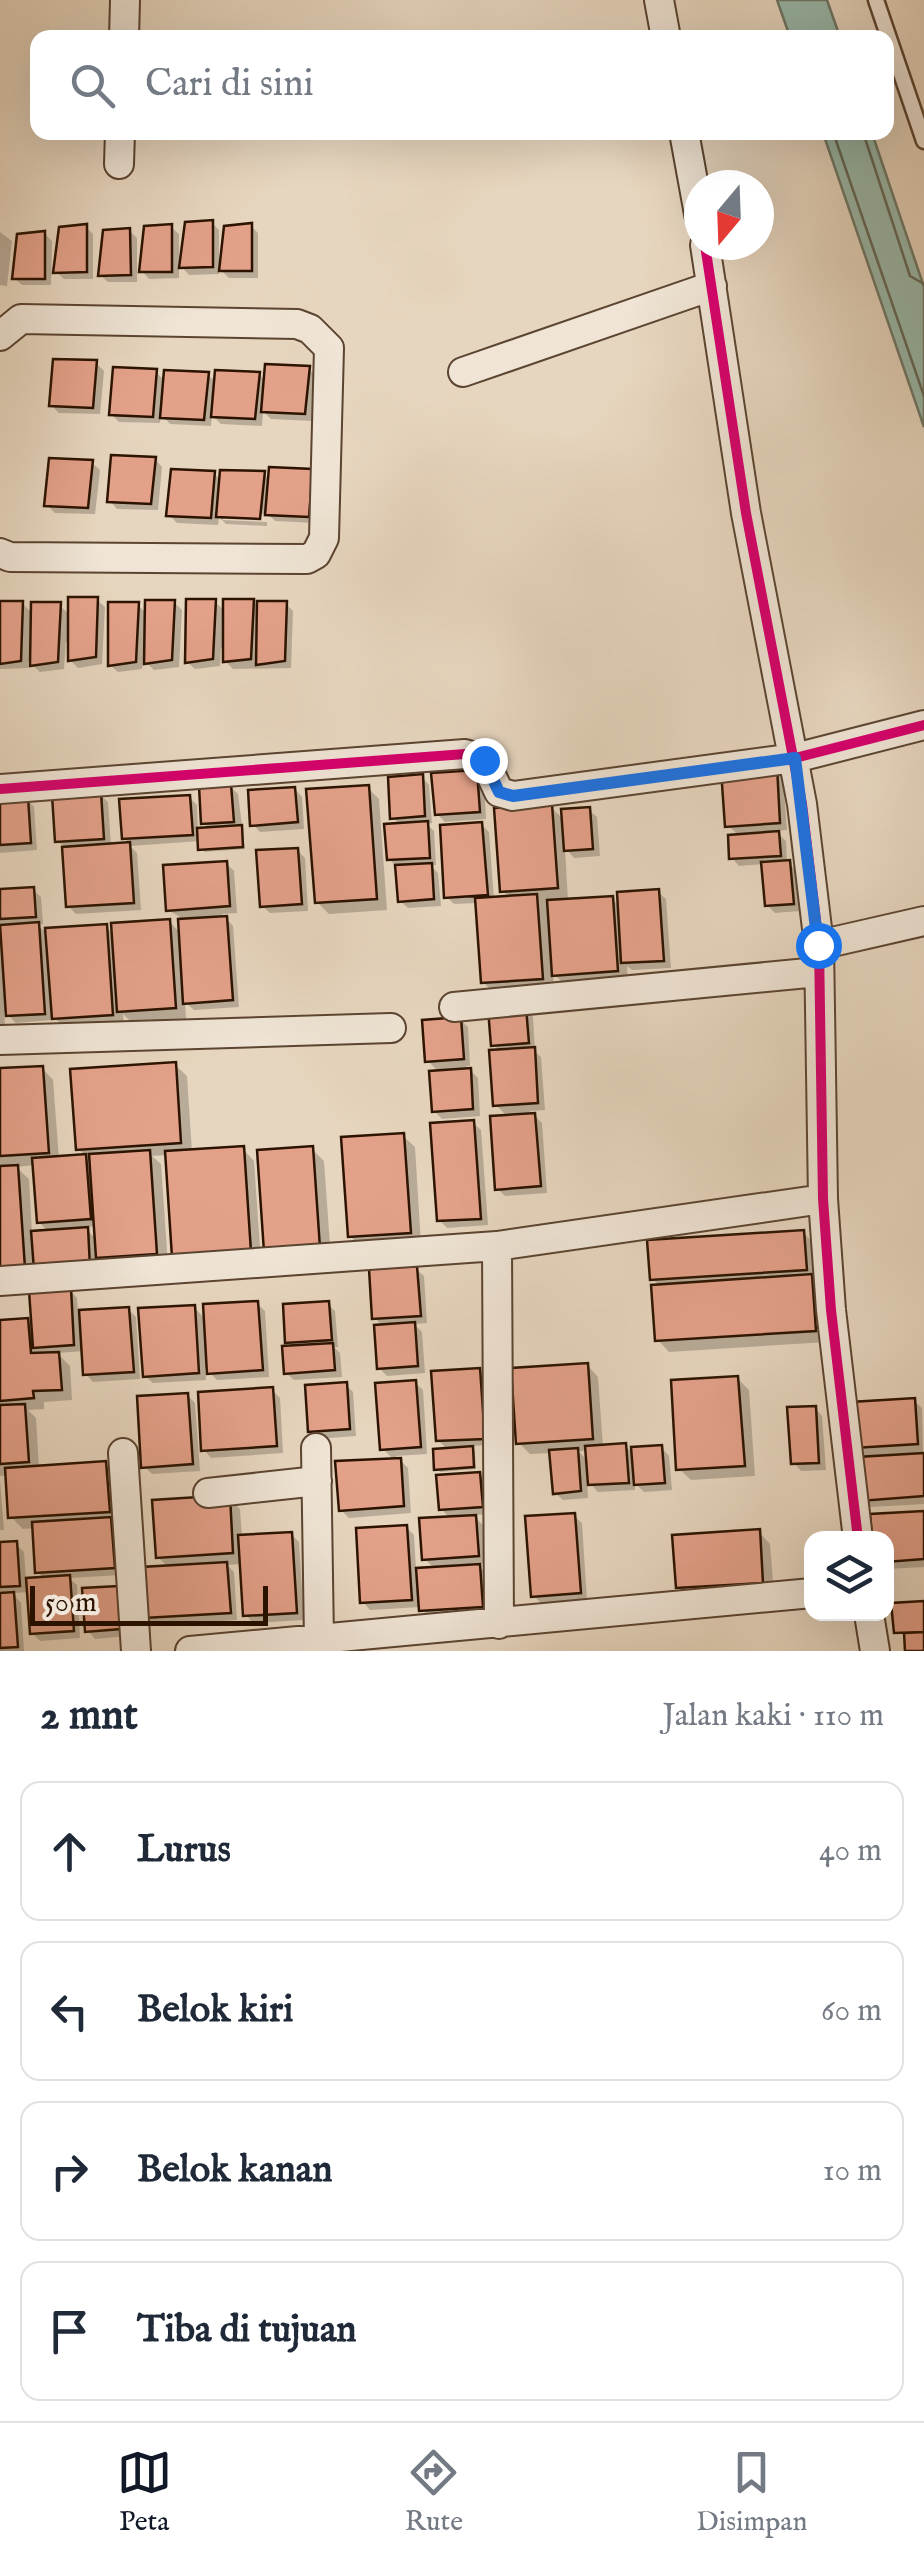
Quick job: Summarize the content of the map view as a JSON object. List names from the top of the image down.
{
  "scale_bar": "50 m",
  "north": "bottom",
  "page": {
    "search": "Cari di sini",
    "scale": "50 m",
    "heading": ["2 mnt", "Jalan kaki · 110 m"],
    "list": [
      ["Lurus", "40 m"],
      ["Belok kiri", "60 m"],
      ["Belok kanan", "10 m"],
      "Tiba di tujuan"
    ],
    "nav": ["Peta", "Rute", "Disimpan"]
  }
}
